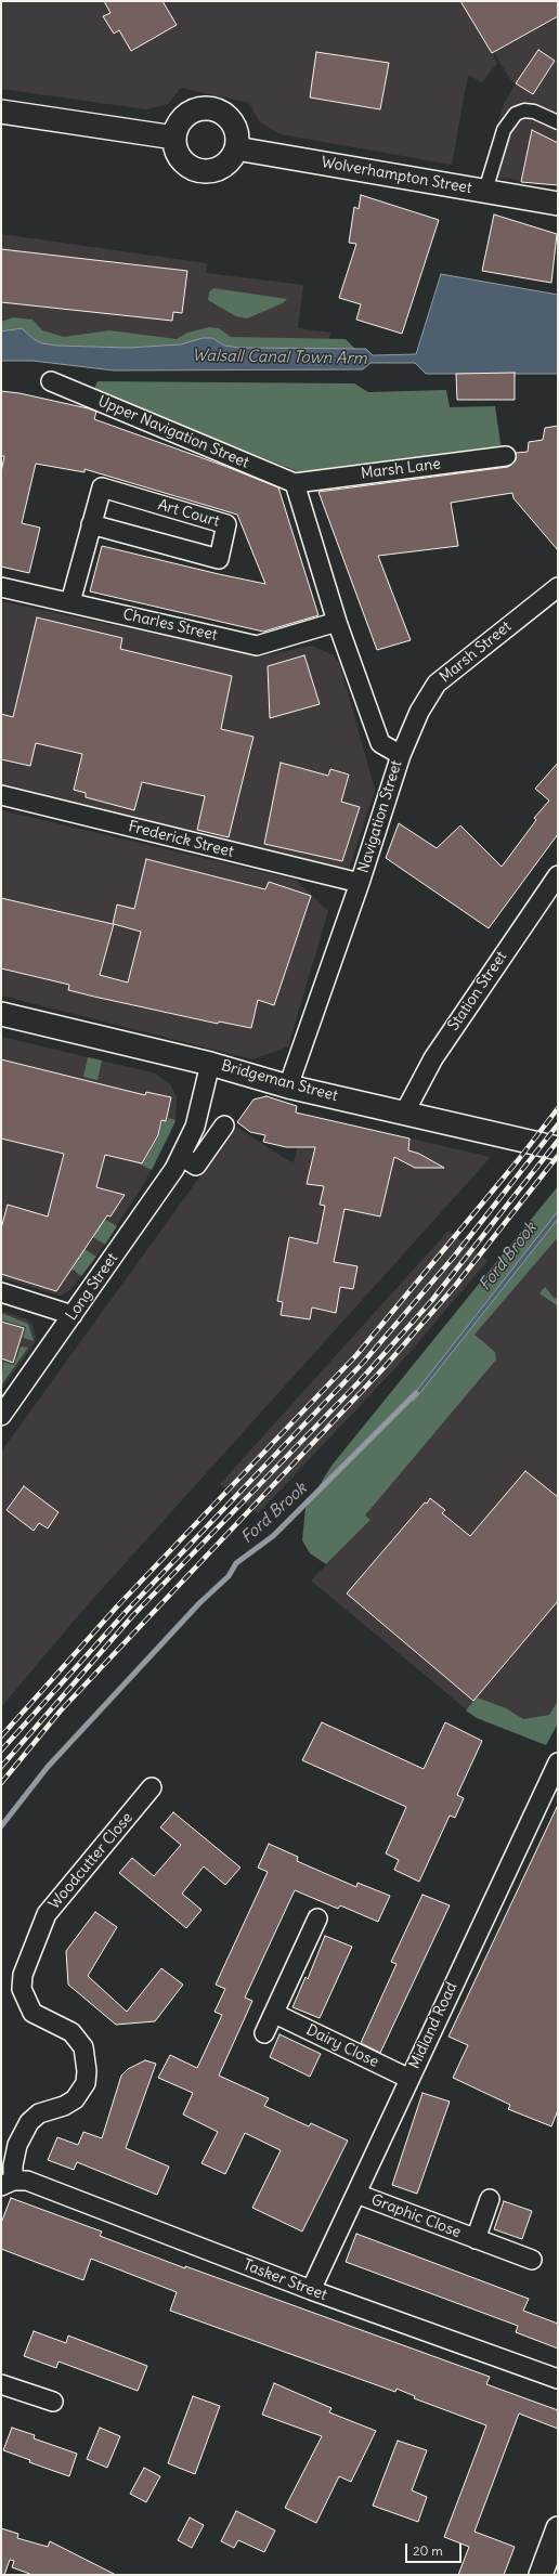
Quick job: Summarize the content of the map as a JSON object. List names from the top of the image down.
{
  "streets": {
    "street": [
      "Wolverhampton Street",
      "Upper Navigation Street",
      "Marsh Lane",
      "Art Court",
      "Charles Street",
      "Marsh Street",
      "Navigation Street",
      "Frederick Street",
      "Station Street",
      "Bridgeman Street",
      "Long Street",
      "Woodcutter Close",
      "Midland Road",
      "Dairy Close",
      "Graphic Close",
      "Tasker Street"
    ]
  },
  "crossings": [
    ["Upper Navigation Street", "Marsh Lane"],
    ["Upper Navigation Street", "Navigation Street"],
    ["Marsh Lane", "Navigation Street"],
    ["Art Court", "Charles Street"],
    ["Charles Street", "Navigation Street"],
    ["Marsh Street", "Navigation Street"],
    ["Navigation Street", "Frederick Street"],
    ["Navigation Street", "Bridgeman Street"],
    ["Station Street", "Bridgeman Street"],
    ["Bridgeman Street", "Long Street"],
    ["Woodcutter Close", "Tasker Street"],
    ["Midland Road", "Dairy Close"],
    ["Midland Road", "Graphic Close"],
    ["Midland Road", "Tasker Street"]
  ],
  "water": ["Walsall Canal Town Arm", "Ford Brook"],
  "scale_bar": "20 m"
}
